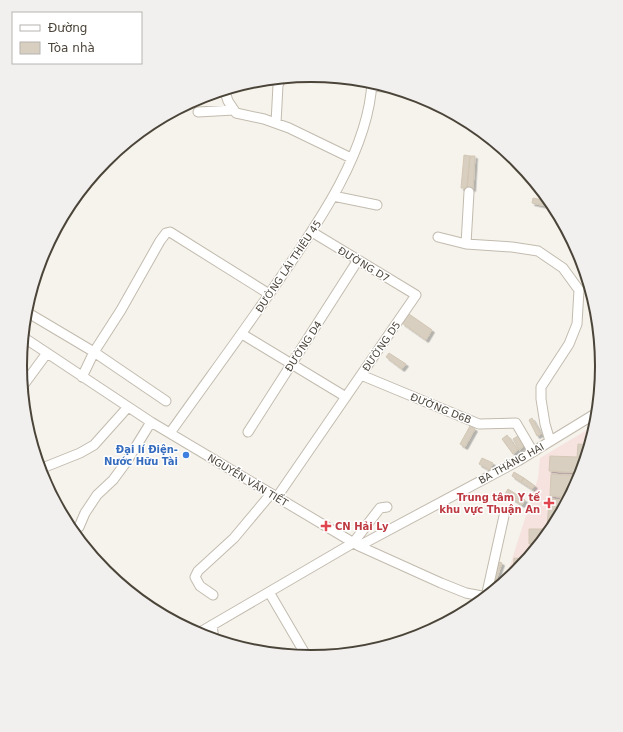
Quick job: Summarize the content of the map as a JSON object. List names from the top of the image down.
{
  "streets": {
    "street": [
      "ĐƯỜNG D7",
      "ĐƯỜNG LÁI THIÊU 45",
      "ĐƯỜNG D4",
      "ĐƯỜNG D5",
      "ĐƯỜNG D6B",
      "BA THÁNG HAI",
      "NGUYỄN VĂN TIẾT"
    ]
  },
  "crossings": [
    ["ĐƯỜNG D7", "ĐƯỜNG LÁI THIÊU 45"],
    ["ĐƯỜNG D7", "ĐƯỜNG D4"],
    ["ĐƯỜNG D7", "ĐƯỜNG D5"],
    ["ĐƯỜNG LÁI THIÊU 45", "NGUYỄN VĂN TIẾT"],
    ["ĐƯỜNG D5", "ĐƯỜNG D6B"],
    ["ĐƯỜNG D5", "NGUYỄN VĂN TIẾT"],
    ["ĐƯỜNG D6B", "BA THÁNG HAI"],
    ["BA THÁNG HAI", "NGUYỄN VĂN TIẾT"]
  ],
  "places": {
    "other": ["Đại lí Điện- Nước Hữu Tài"],
    "health": ["Trung tâm Y tế khu vực Thuận An", "CN Hải Ly"]
  },
  "legend": ["Đường", "Tòa nhà"]
}
